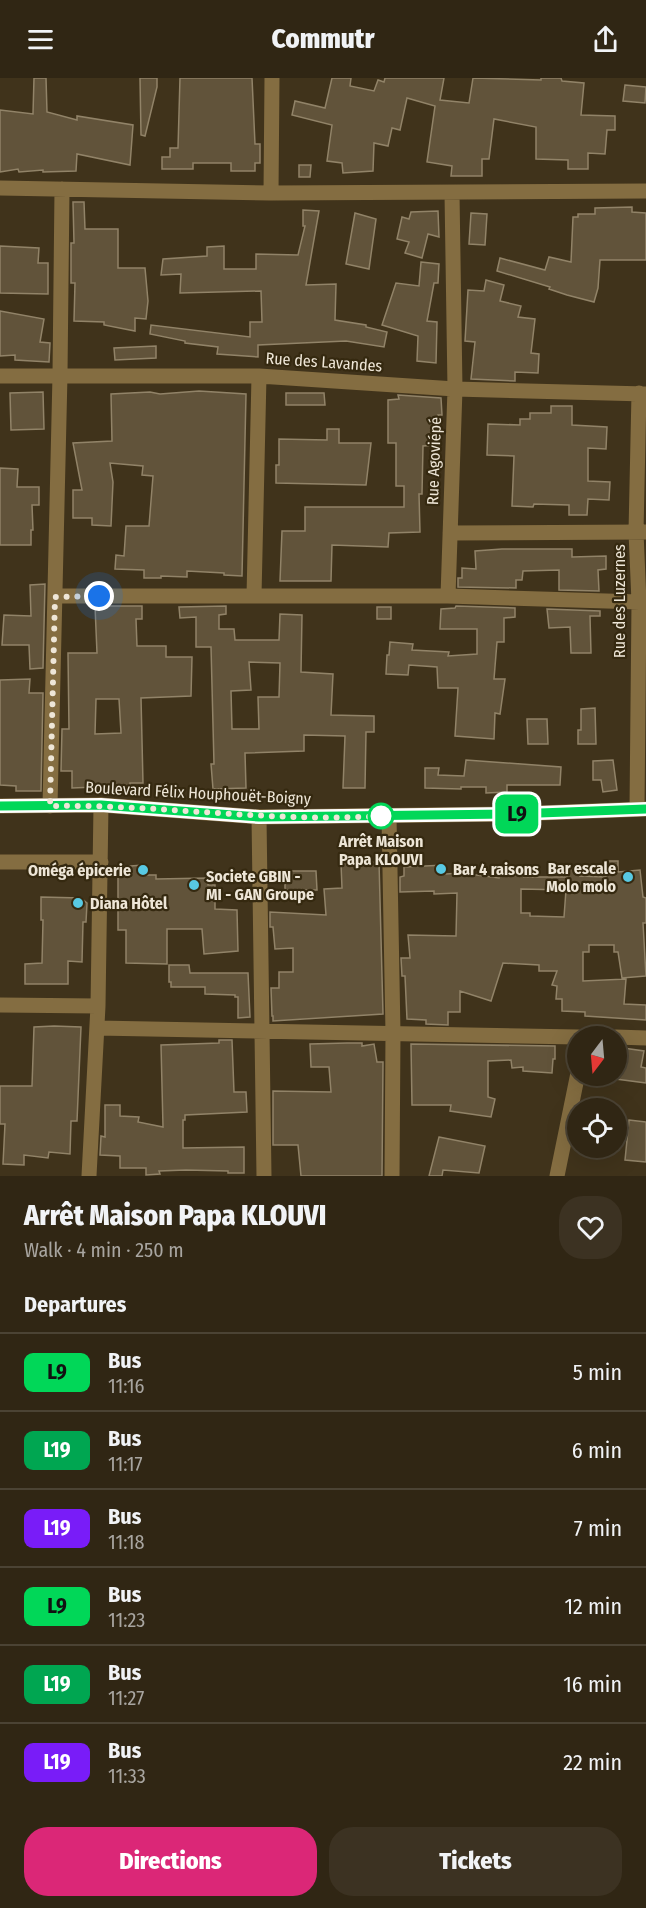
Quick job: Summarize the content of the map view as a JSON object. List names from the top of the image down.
{
  "streets": {
    "street": [
      "Rue des Lavandes",
      "Rue Agoviépé",
      "Rue des Luzernes",
      "Boulevard Félix Houphouët-Boigny"
    ]
  },
  "crossings": [
    ["Rue des Lavandes", "Rue Agoviépé"],
    ["Rue des Lavandes", "Rue des Luzernes"],
    ["Rue des Luzernes", "Boulevard Félix Houphouët-Boigny"]
  ],
  "places": [
    "Arrêt Maison Papa KLOUVI",
    "Bar 4 raisons",
    "Oméga épicerie",
    "Bar escale Molo molo",
    "Societe GBIN - MI - GAN Groupe",
    "Diana Hôtel"
  ],
  "lines": ["bus line L9"],
  "north": "bottom",
  "page": {
    "header": "Commutr",
    "on_map": "L9",
    "heading": [
      ["Arrêt Maison Papa KLOUVI", "Walk · 4 min · 250 m"],
      "Departures"
    ],
    "list": [
      {
        "mark": "L9",
        "name": "Bus",
        "note": "11:16",
        "value": "5 min"
      },
      {
        "mark": "L19",
        "name": "Bus",
        "note": "11:17",
        "value": "6 min"
      },
      {
        "mark": "L19",
        "name": "Bus",
        "note": "11:18",
        "value": "7 min"
      },
      {
        "mark": "L9",
        "name": "Bus",
        "note": "11:23",
        "value": "12 min"
      },
      {
        "mark": "L19",
        "name": "Bus",
        "note": "11:27",
        "value": "16 min"
      },
      {
        "mark": "L19",
        "name": "Bus",
        "note": "11:33",
        "value": "22 min"
      }
    ],
    "buttons": ["Directions", "Tickets"]
  }
}
